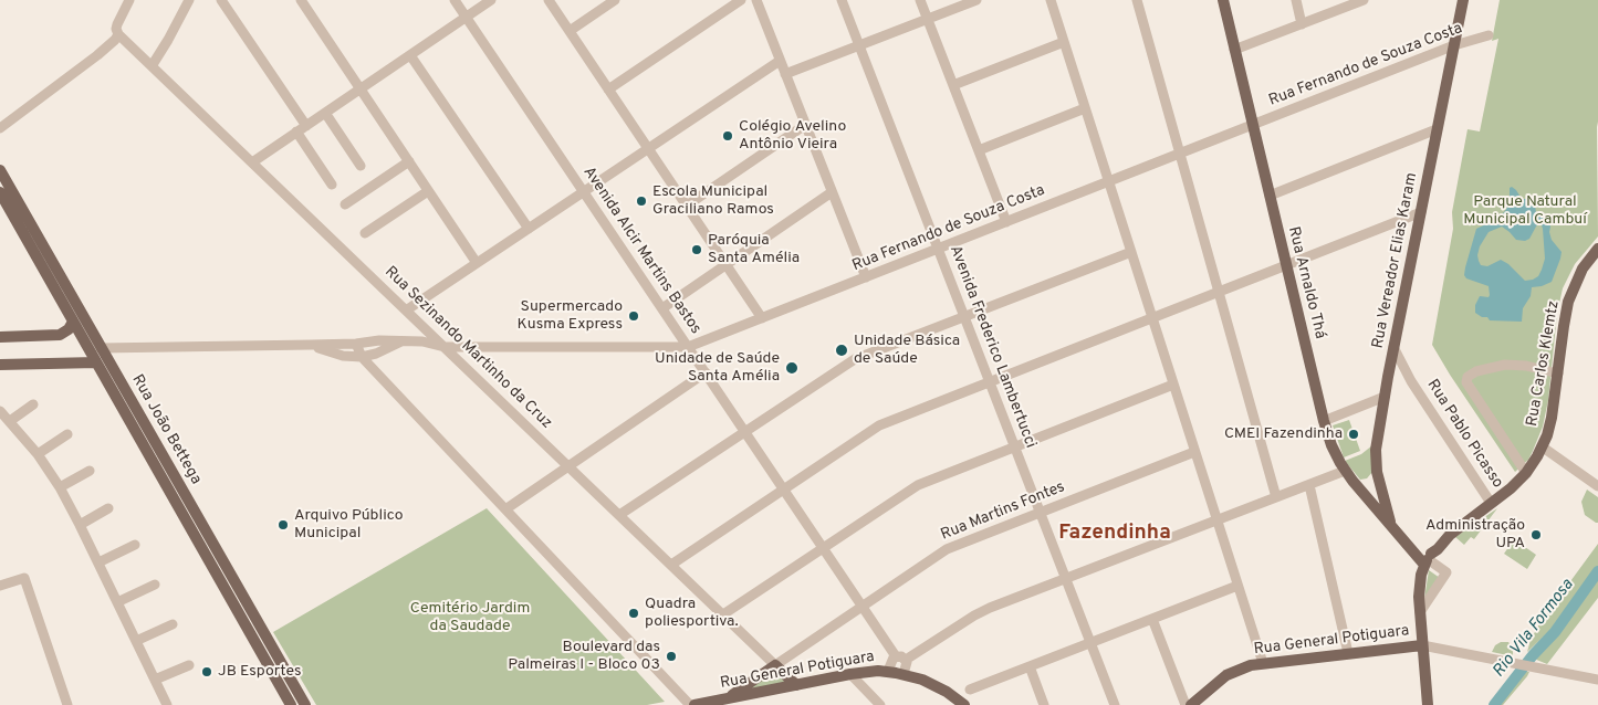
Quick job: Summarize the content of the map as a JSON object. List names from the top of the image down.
{
  "streets": {
    "main road": [
      "Rua Vereador Elias Karam",
      "Rua Arnaldo Thá",
      "Rua Sezinando Martinho da Cruz",
      "Rua Carlos Klemtz",
      "Rua João Bettega",
      "Rua Martins Fontes",
      "Rua General Potiguara"
    ],
    "street": [
      "Rua Fernando de Souza Costa",
      "Avenida Alcir Martins Bastos",
      "Avenida Frederico Lambertucci",
      "Rua Pablo Picasso"
    ]
  },
  "crossings": [
    ["Rua Fernando de Souza Costa", "Avenida Alcir Martins Bastos"],
    ["Rua Fernando de Souza Costa", "Rua Vereador Elias Karam"],
    ["Rua Fernando de Souza Costa", "Rua Arnaldo Thá"],
    ["Rua Fernando de Souza Costa", "Avenida Frederico Lambertucci"],
    ["Rua Fernando de Souza Costa", "Rua Sezinando Martinho da Cruz"],
    ["Rua Fernando de Souza Costa", "Rua João Bettega"],
    ["Avenida Alcir Martins Bastos", "Rua Martins Fontes"],
    ["Rua Vereador Elias Karam", "Rua Arnaldo Thá"],
    ["Rua Vereador Elias Karam", "Rua Pablo Picasso"],
    ["Rua Arnaldo Thá", "Rua Carlos Klemtz"],
    ["Avenida Frederico Lambertucci", "Rua Martins Fontes"],
    ["Rua Sezinando Martinho da Cruz", "Rua Martins Fontes"],
    ["Rua Sezinando Martinho da Cruz", "Rua General Potiguara"],
    ["Rua Carlos Klemtz", "Rua Pablo Picasso"],
    ["Rua Martins Fontes", "Rua General Potiguara"]
  ],
  "districts": ["Fazendinha"],
  "water": ["Rio Vila Formosa"],
  "parks": ["Parque Natural Municipal Cambuí", "Cemitério Jardim da Saudade"],
  "places": [
    "Colégio Avelino Antônio Vieira",
    "Escola Municipal Graciliano Ramos",
    "Paróquia Santa Amélia",
    "Supermercado Kusma Express",
    "Unidade Básica de Saúde",
    "Unidade de Saúde Santa Amélia",
    "CMEI Fazendinha",
    "Arquivo Público Municipal",
    "Administração UPA",
    "Quadra poliesportiva.",
    "Boulevard das Palmeiras I - Bloco 03",
    "JB Esportes"
  ]
}
